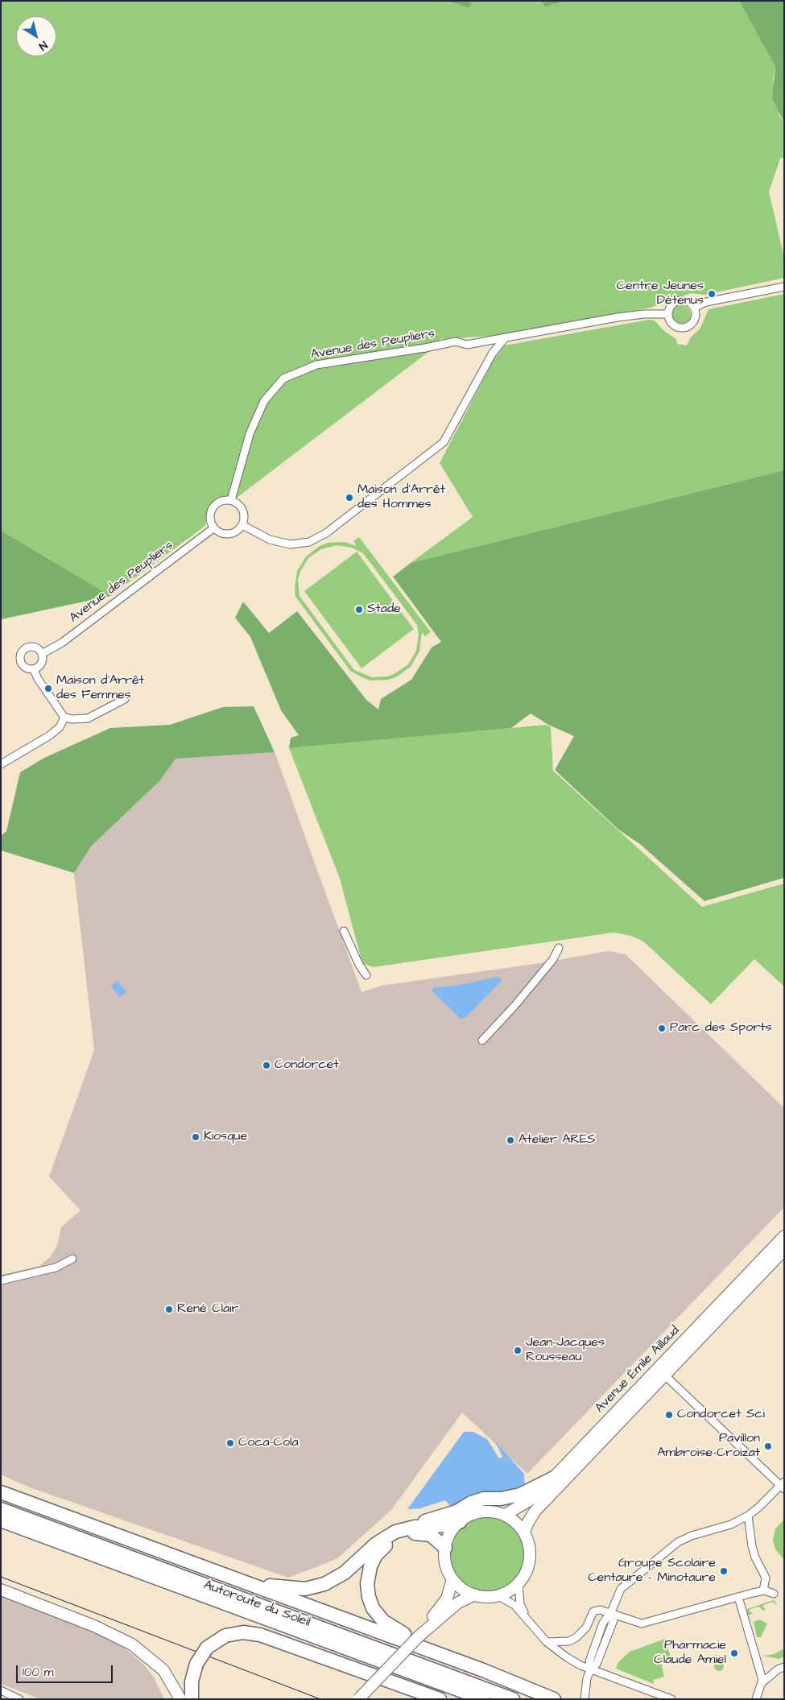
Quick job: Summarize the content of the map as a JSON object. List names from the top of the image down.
{
  "streets": {
    "highway": ["Autoroute du Soleil"],
    "main road": ["Avenue Émile Aillaud"],
    "street": ["Avenue des Peupliers"]
  },
  "places": [
    "Centre Jeunes Détenus",
    "Maison d'Arrêt des Hommes",
    "Stade",
    "Maison d'Arrêt des Femmes",
    "Parc des Sports",
    "Condorcet",
    "Kiosque",
    "Atelier ARES",
    "René Clair",
    "Jean-Jacques Rousseau",
    "Condorcet Sci",
    "Coca-Cola",
    "Pavillon Ambroise-Croizat",
    "Groupe Scolaire Centaure - Minotaure",
    "Pharmacie Claude Amiel"
  ],
  "scale_bar": "100 m",
  "north": "bottom right"
}
